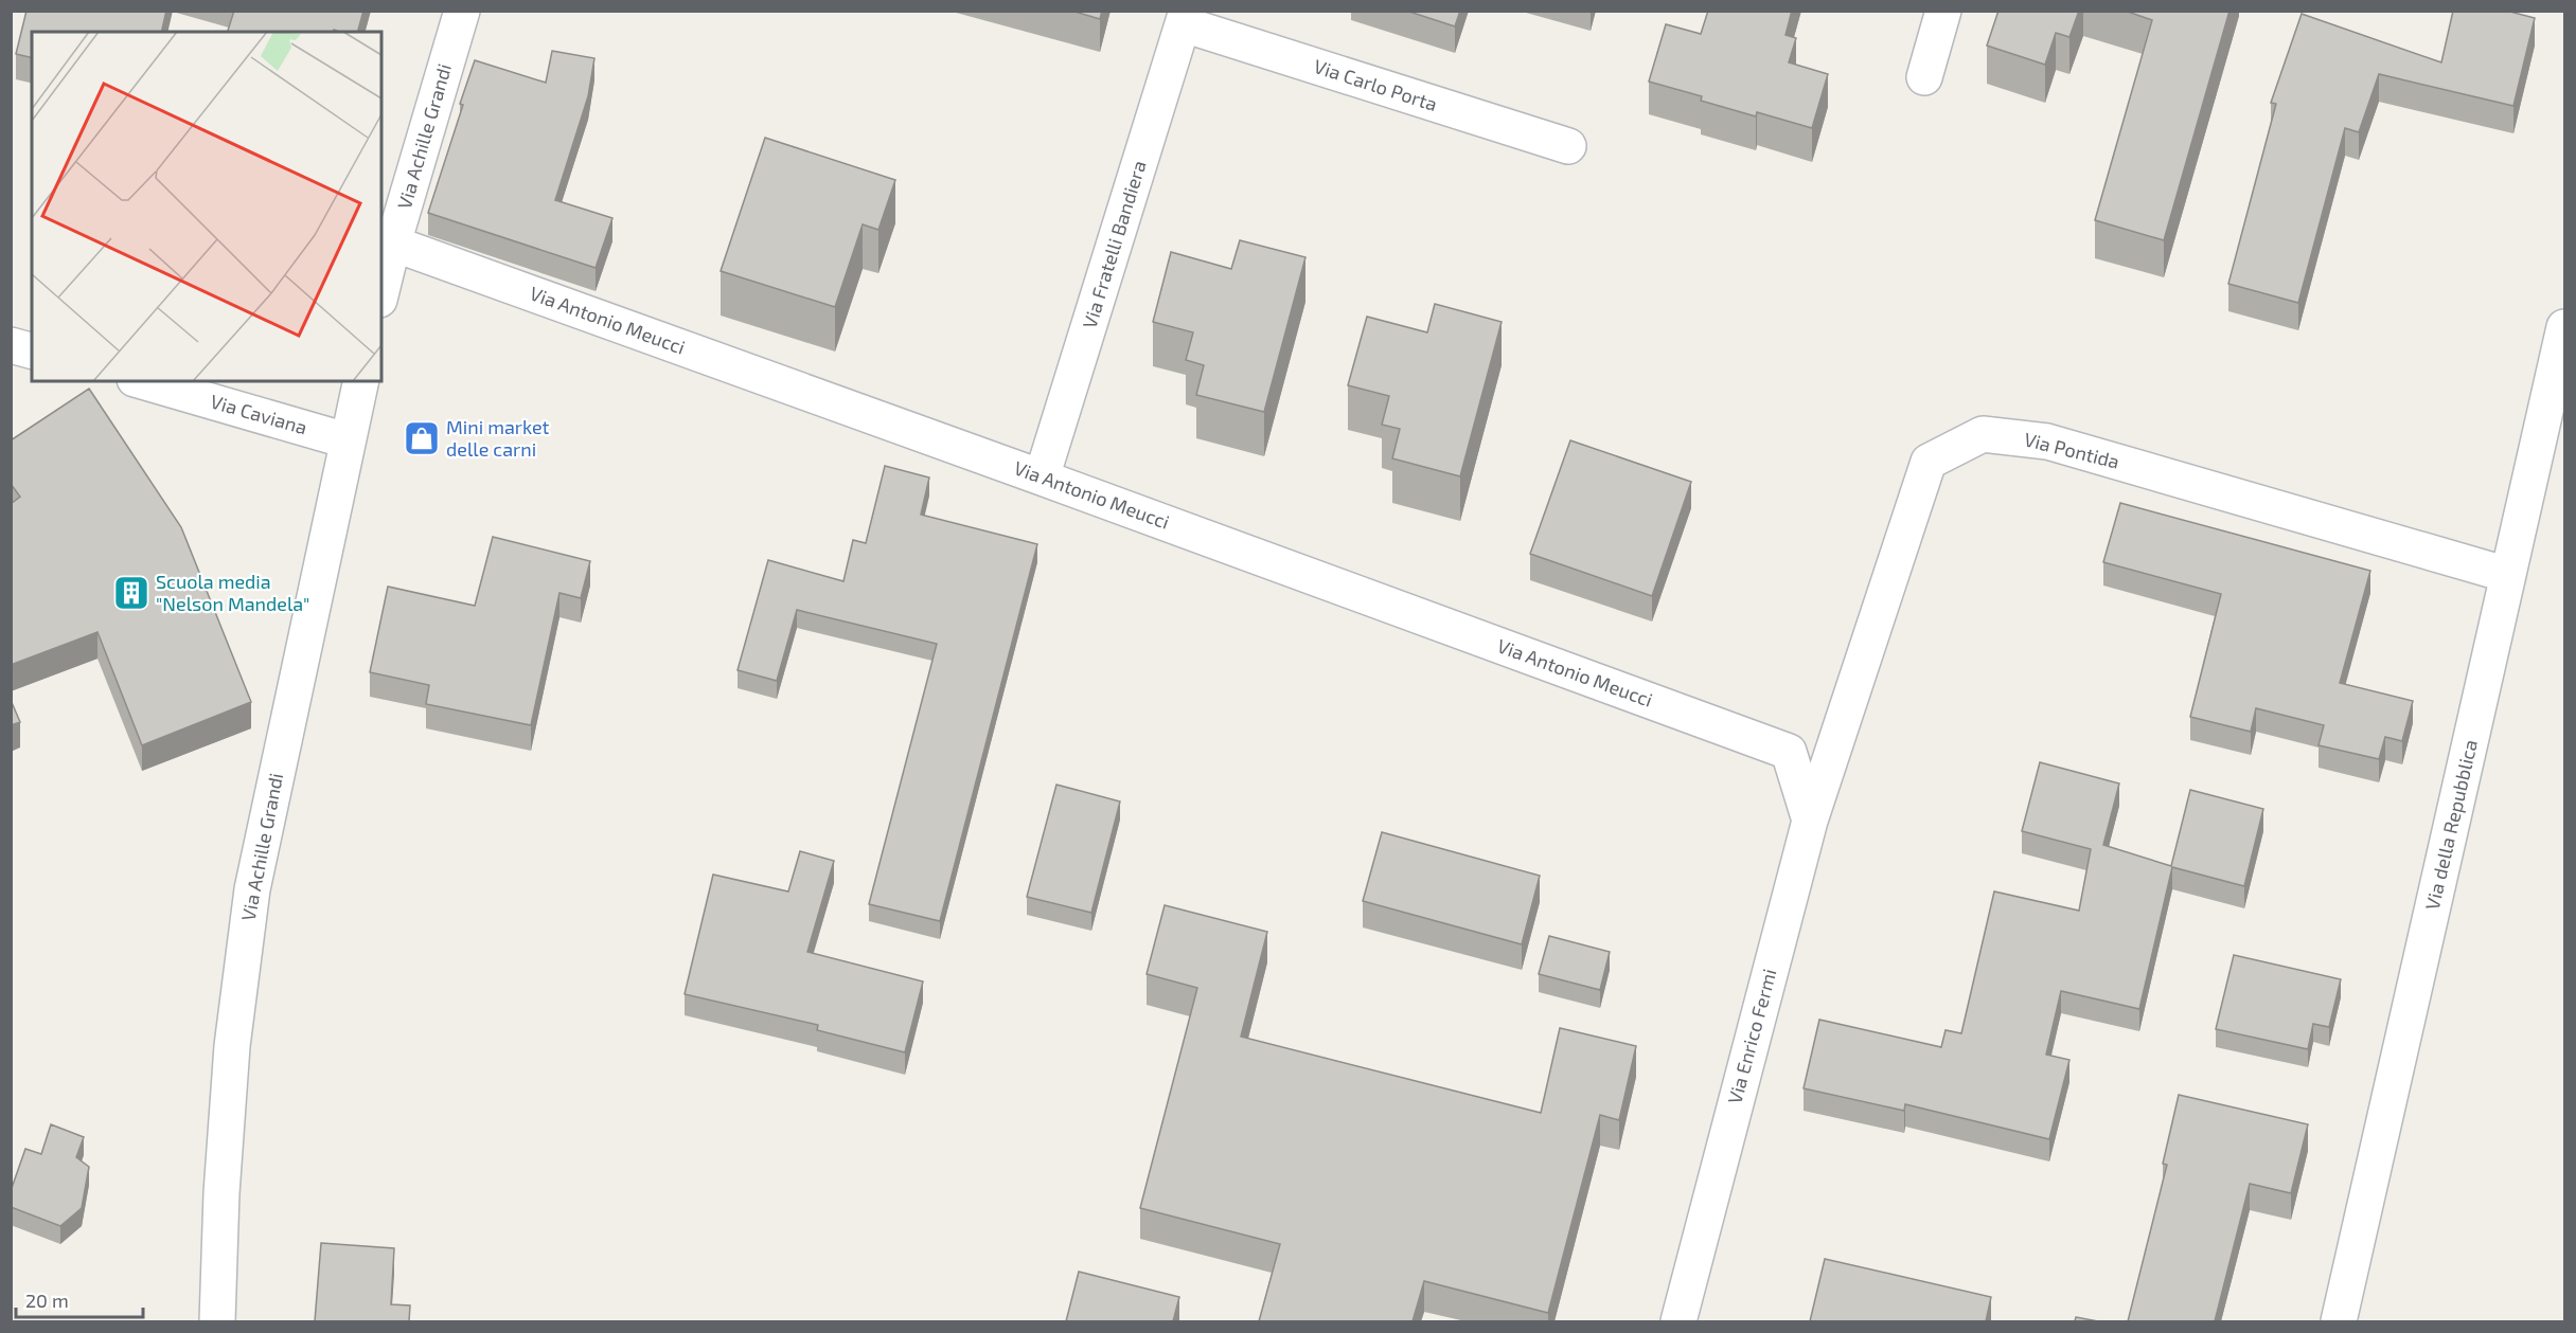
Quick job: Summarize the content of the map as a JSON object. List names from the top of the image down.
{
  "streets": {
    "street": [
      "Via Carlo Porta",
      "Via Achille Grandi",
      "Via Fratelli Bandiera",
      "Via Antonio Meucci",
      "Via Caviana",
      "Via Pontida",
      "Via della Repubblica",
      "Via Enrico Fermi"
    ]
  },
  "crossings": [
    ["Via Carlo Porta", "Via Fratelli Bandiera"],
    ["Via Achille Grandi", "Via Antonio Meucci"],
    ["Via Achille Grandi", "Via Caviana"],
    ["Via Fratelli Bandiera", "Via Antonio Meucci"],
    ["Via Antonio Meucci", "Via Pontida"],
    ["Via Antonio Meucci", "Via Enrico Fermi"],
    ["Via Pontida", "Via della Repubblica"],
    ["Via Pontida", "Via Enrico Fermi"]
  ],
  "places": {
    "shop": ["Mini market delle carni"],
    "building": ["Scuola media \"Nelson Mandela\""]
  },
  "scale_bar": "20 m"
}
